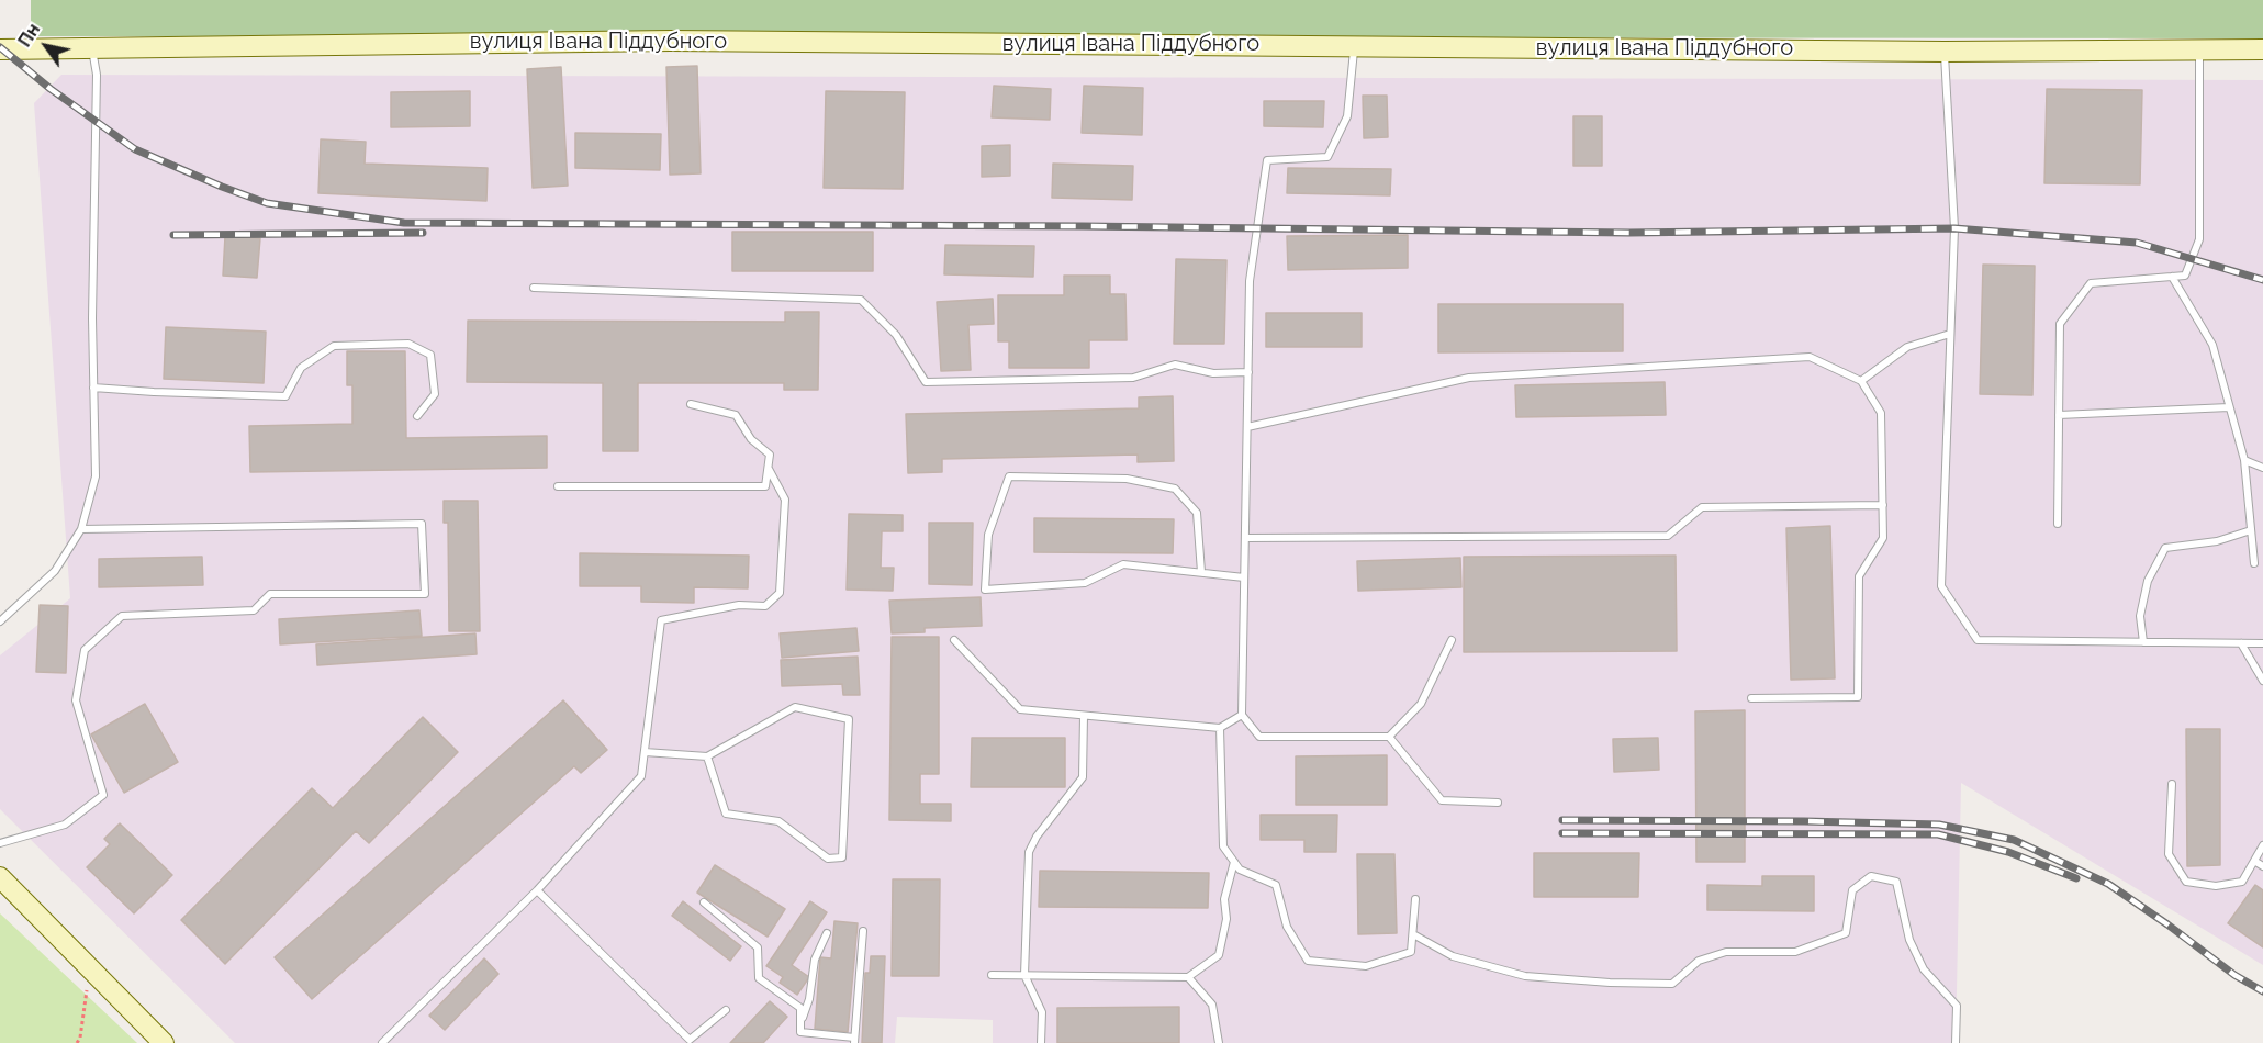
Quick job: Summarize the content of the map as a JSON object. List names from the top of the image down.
{
  "streets": {
    "street": ["вулиця Івана Піддубного"]
  },
  "north": "top left"
}
